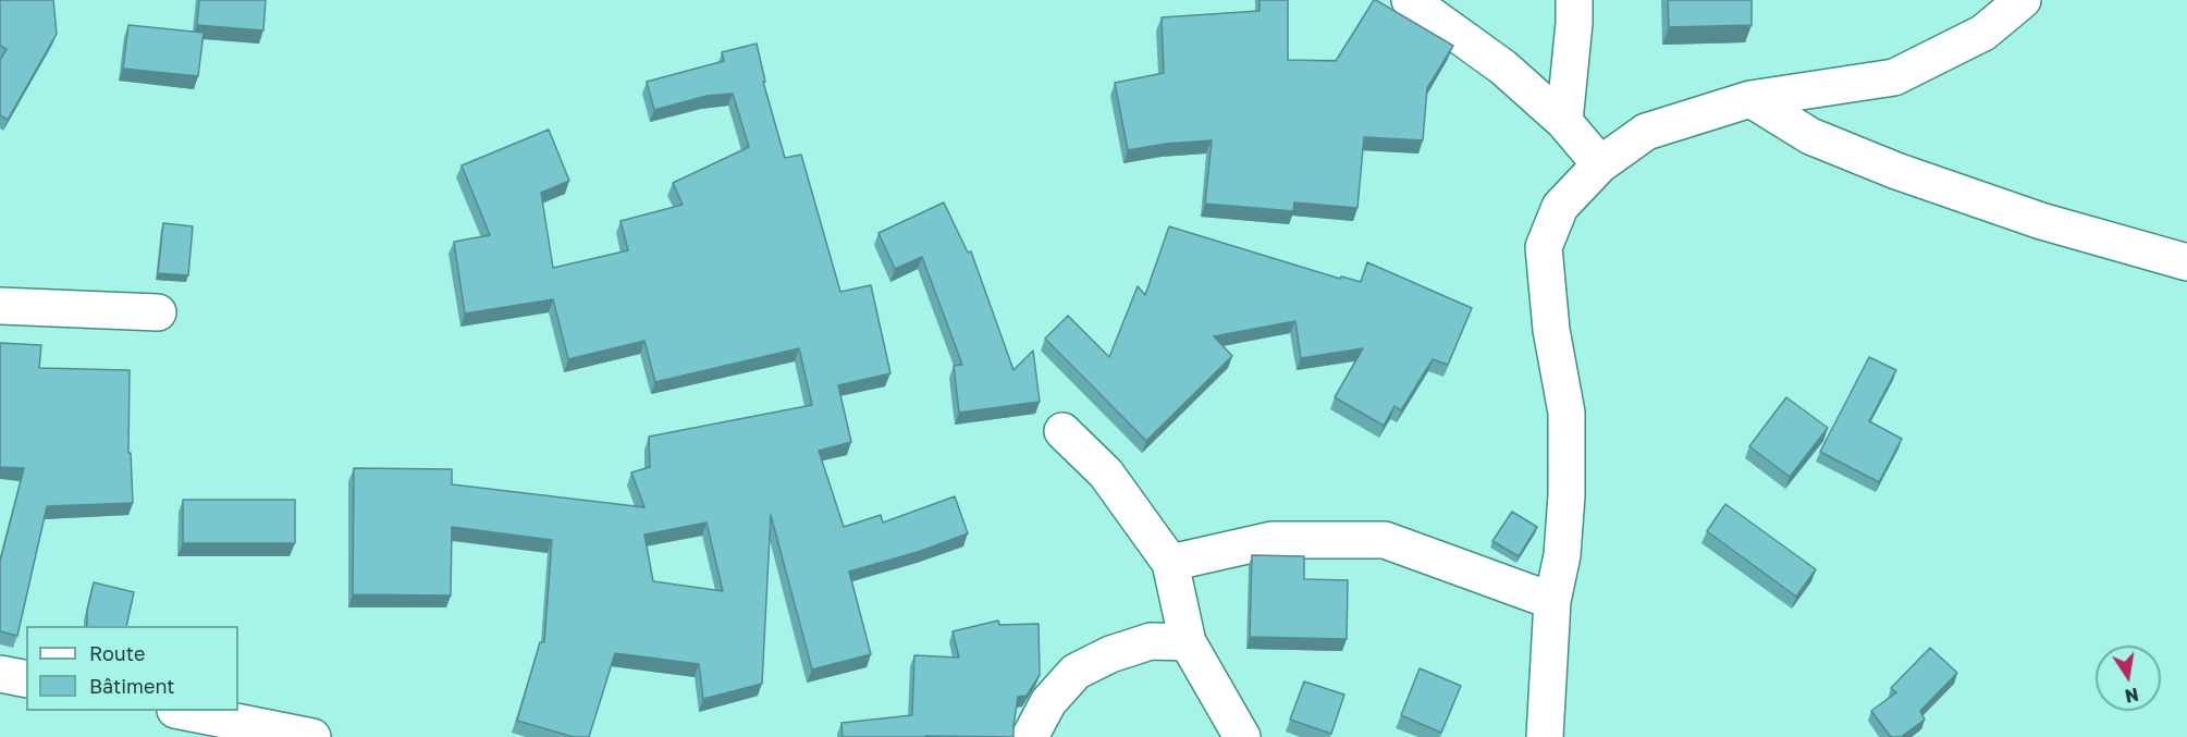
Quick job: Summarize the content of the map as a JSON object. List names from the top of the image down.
{
  "legend": ["Route", "Bâtiment"],
  "north": "bottom"
}
